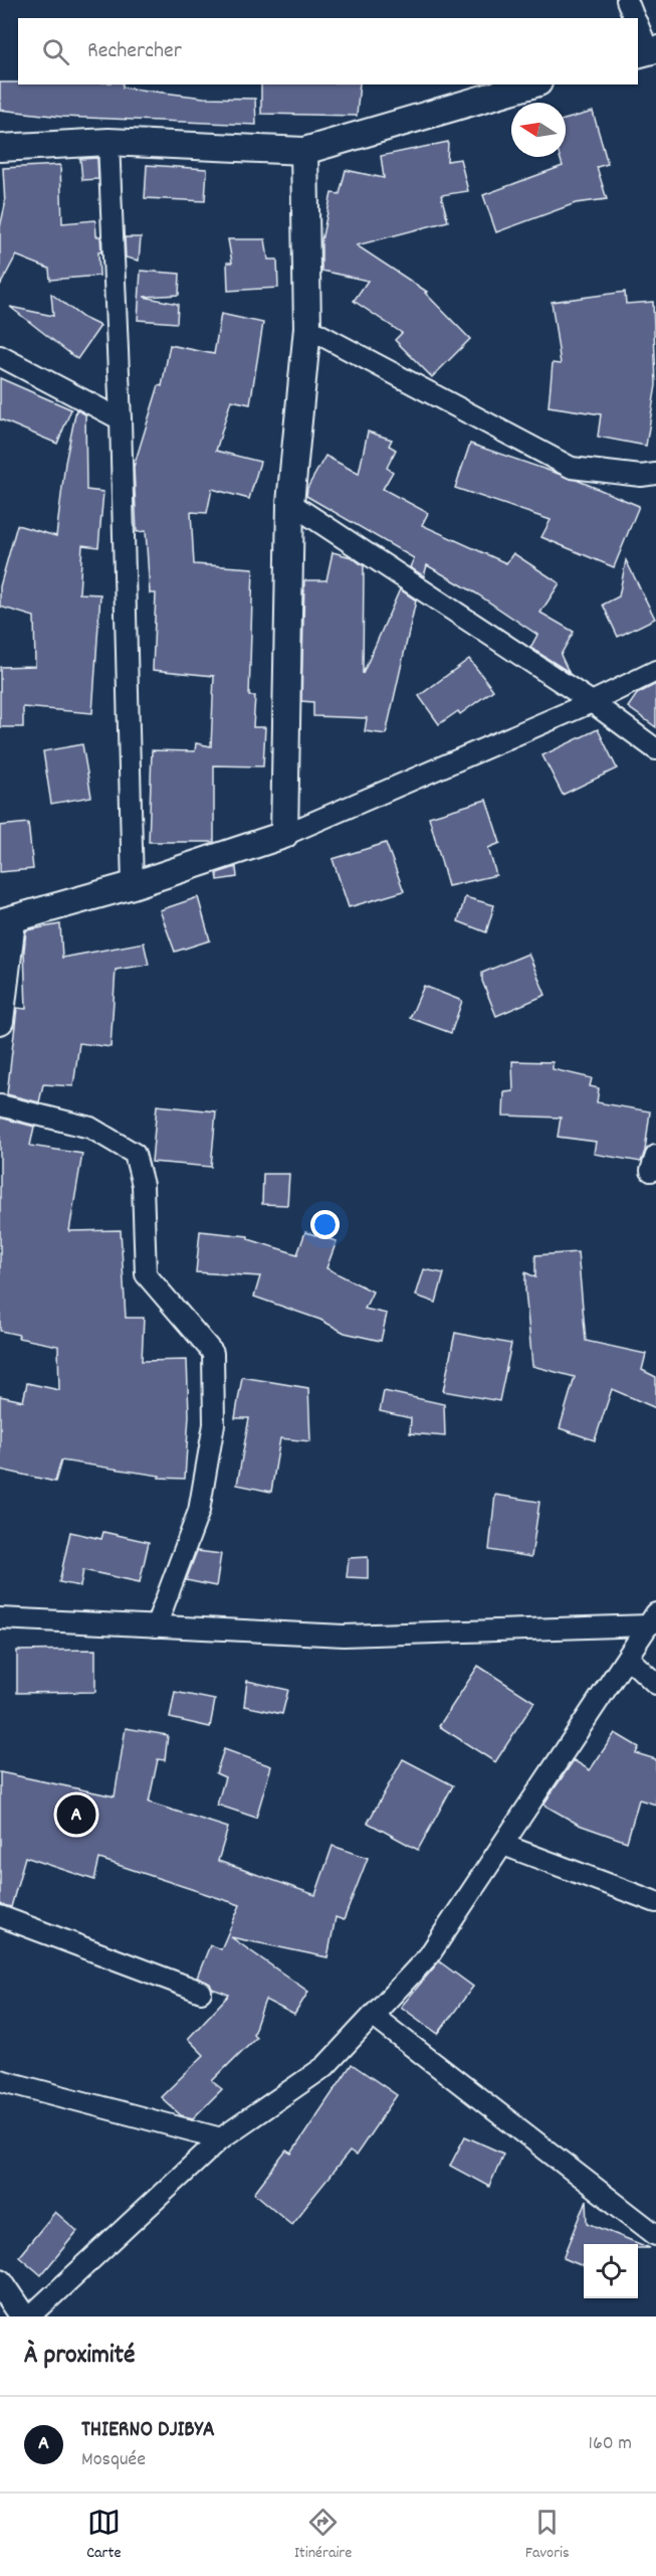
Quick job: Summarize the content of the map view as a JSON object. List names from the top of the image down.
{
  "north": "left",
  "page": {
    "search": "Rechercher",
    "pins": "A",
    "heading": "À proximité",
    "list": [
      {
        "mark": "A",
        "name": "THIERNO DJIBYA",
        "note": "Mosquée",
        "value": "160 m"
      }
    ],
    "nav": ["Carte", "Itinéraire", "Favoris"]
  }
}
